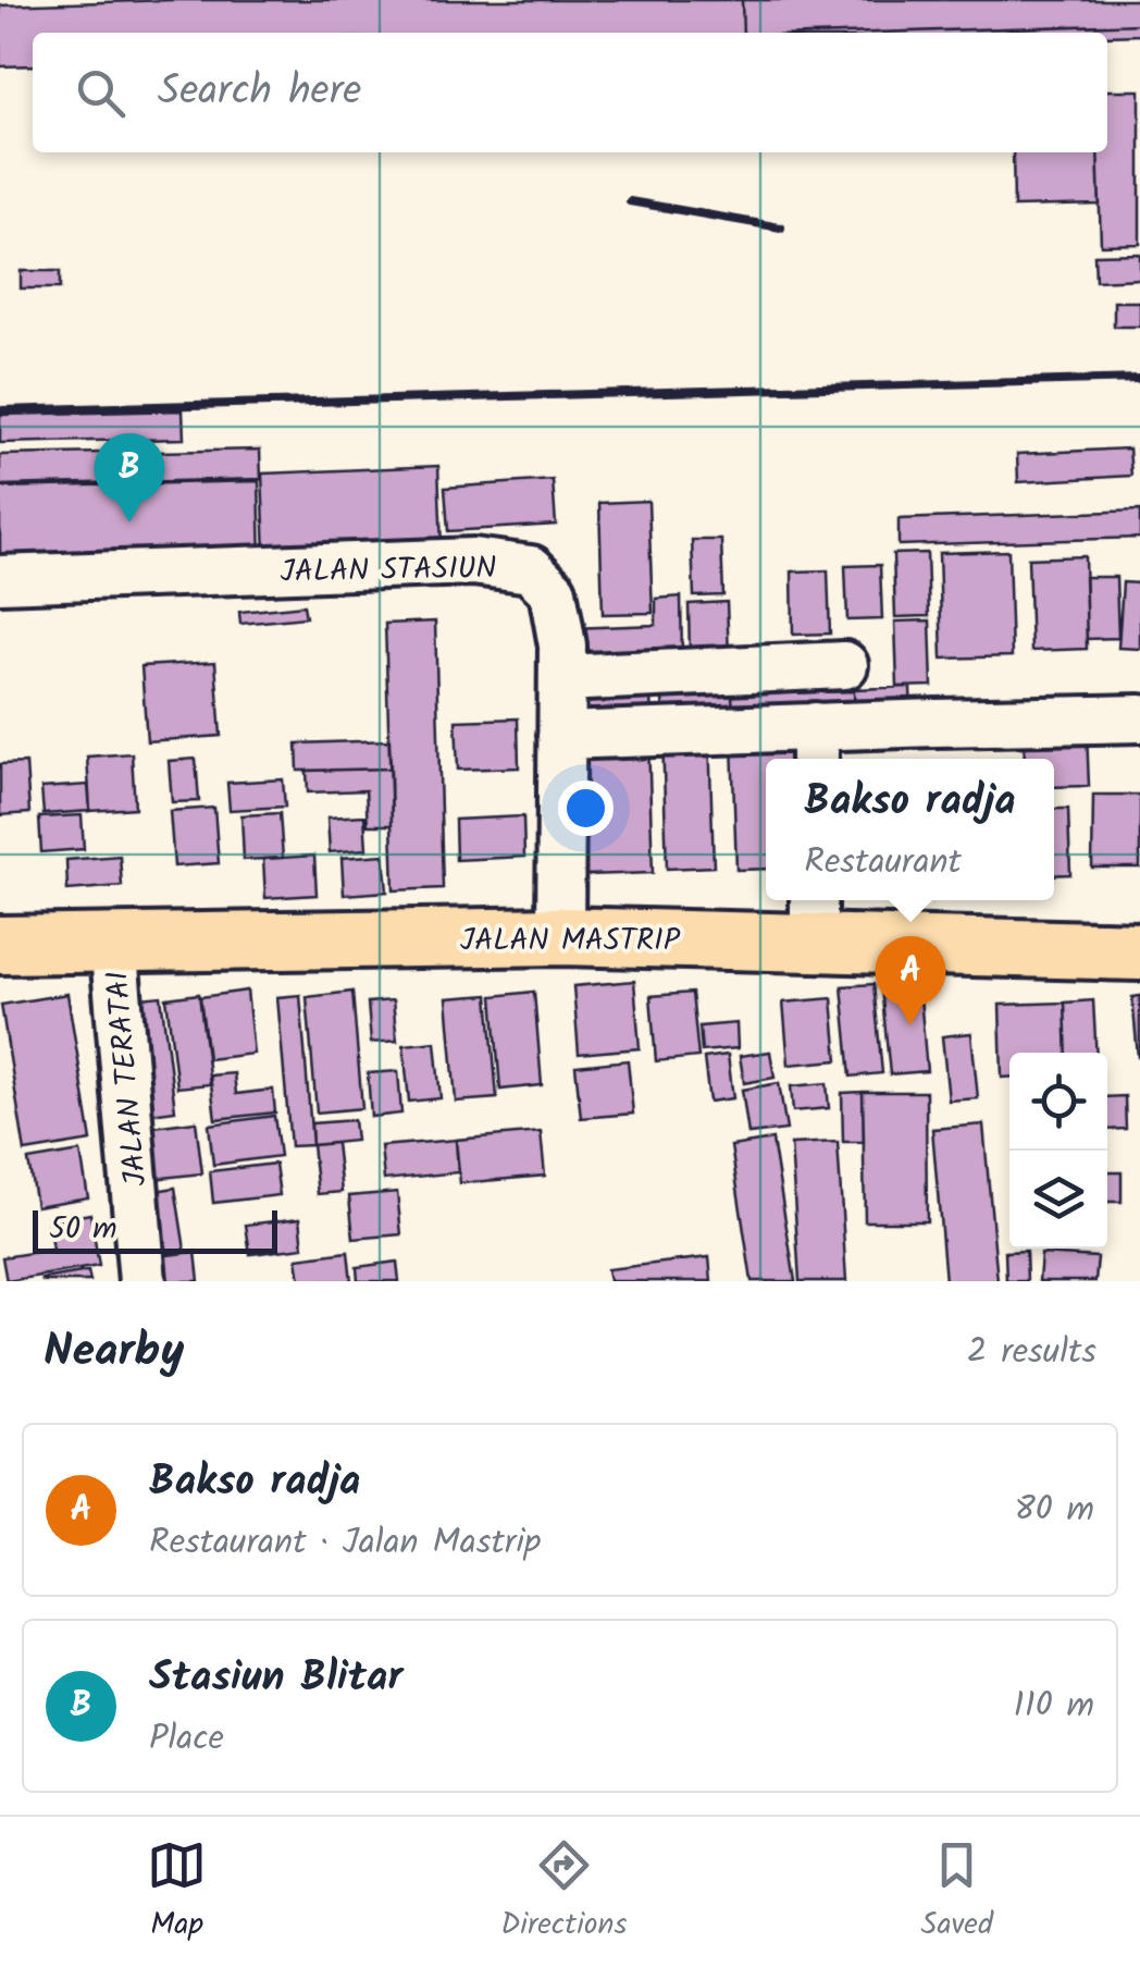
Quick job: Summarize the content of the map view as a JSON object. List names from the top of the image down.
{
  "streets": {
    "main road": ["JALAN MASTRIP"],
    "street": ["JALAN STASIUN", "JALAN TERATAI"]
  },
  "crossings": [
    ["JALAN STASIUN", "JALAN MASTRIP"],
    ["JALAN MASTRIP", "JALAN TERATAI"]
  ],
  "scale_bar": "50 m",
  "page": {
    "search": "Search here",
    "pins": ["B", "A"],
    "popup": ["Bakso radja", "Restaurant"],
    "scale": "50 m",
    "heading": ["Nearby", "2 results"],
    "list": [
      {
        "mark": "A",
        "name": "Bakso radja",
        "note": "Restaurant · Jalan Mastrip",
        "value": "80 m"
      },
      {
        "mark": "B",
        "name": "Stasiun Blitar",
        "note": "Place",
        "value": "110 m"
      }
    ],
    "nav": ["Map", "Directions", "Saved"]
  }
}
